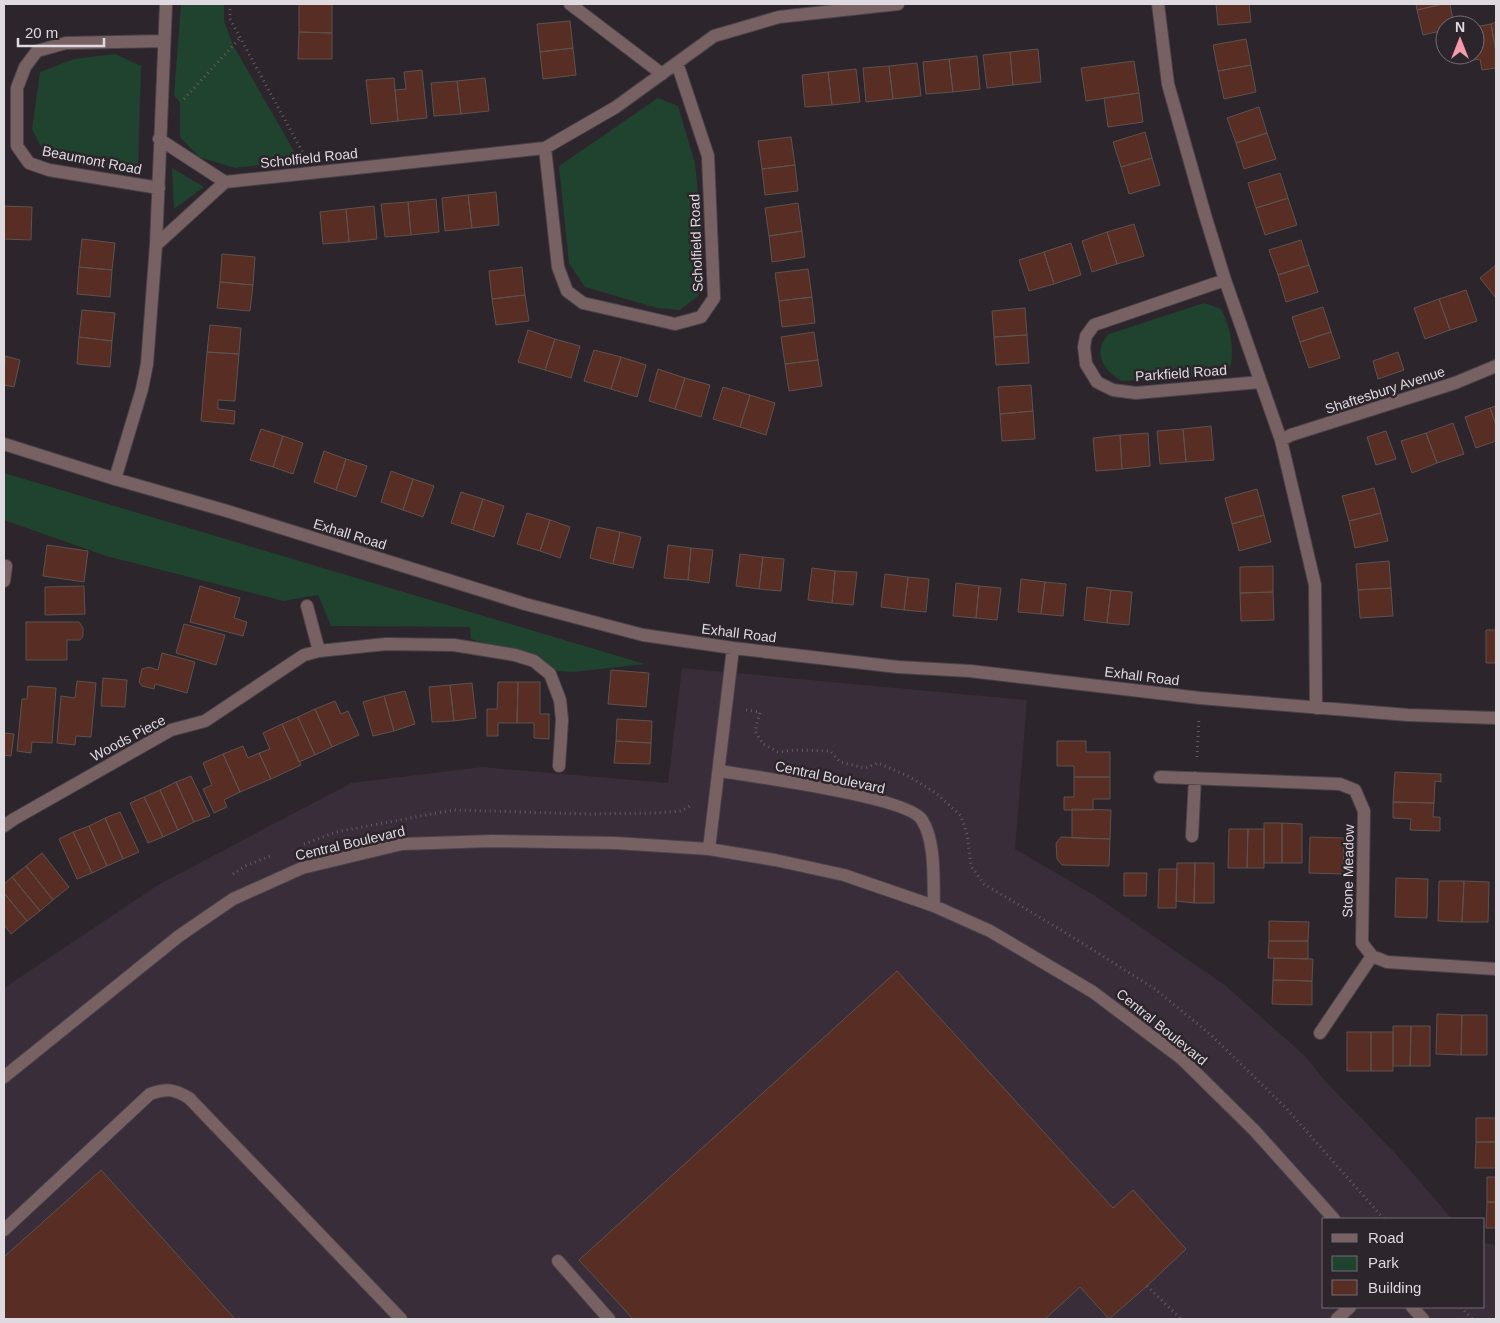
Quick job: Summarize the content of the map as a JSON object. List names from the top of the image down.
{
  "streets": {
    "street": [
      "Scholfield Road",
      "Beaumont Road",
      "Parkfield Road",
      "Shaftesbury Avenue",
      "Exhall Road",
      "Woods Piece",
      "Central Boulevard",
      "Stone Meadow"
    ]
  },
  "crossings": [
    ["Beaumont Road", "Exhall Road"]
  ],
  "legend": ["Road", "Park", "Building"],
  "scale_bar": "20 m",
  "north": "top"
}
